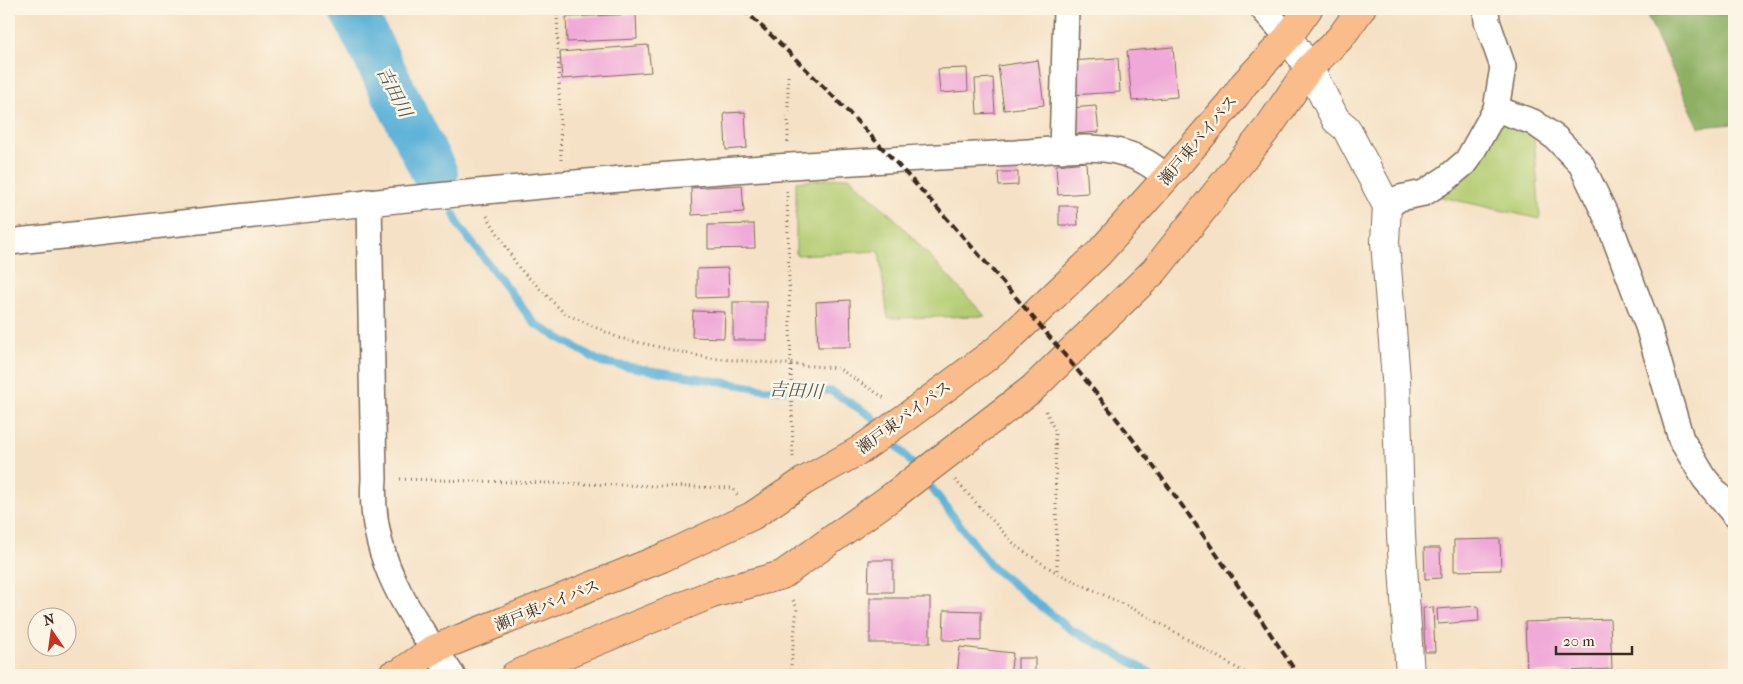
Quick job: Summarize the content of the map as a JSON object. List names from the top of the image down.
{
  "streets": {
    "highway": ["瀬戸東バイパス"]
  },
  "water": ["吉田川"],
  "scale_bar": "20 m",
  "north": "top"
}
